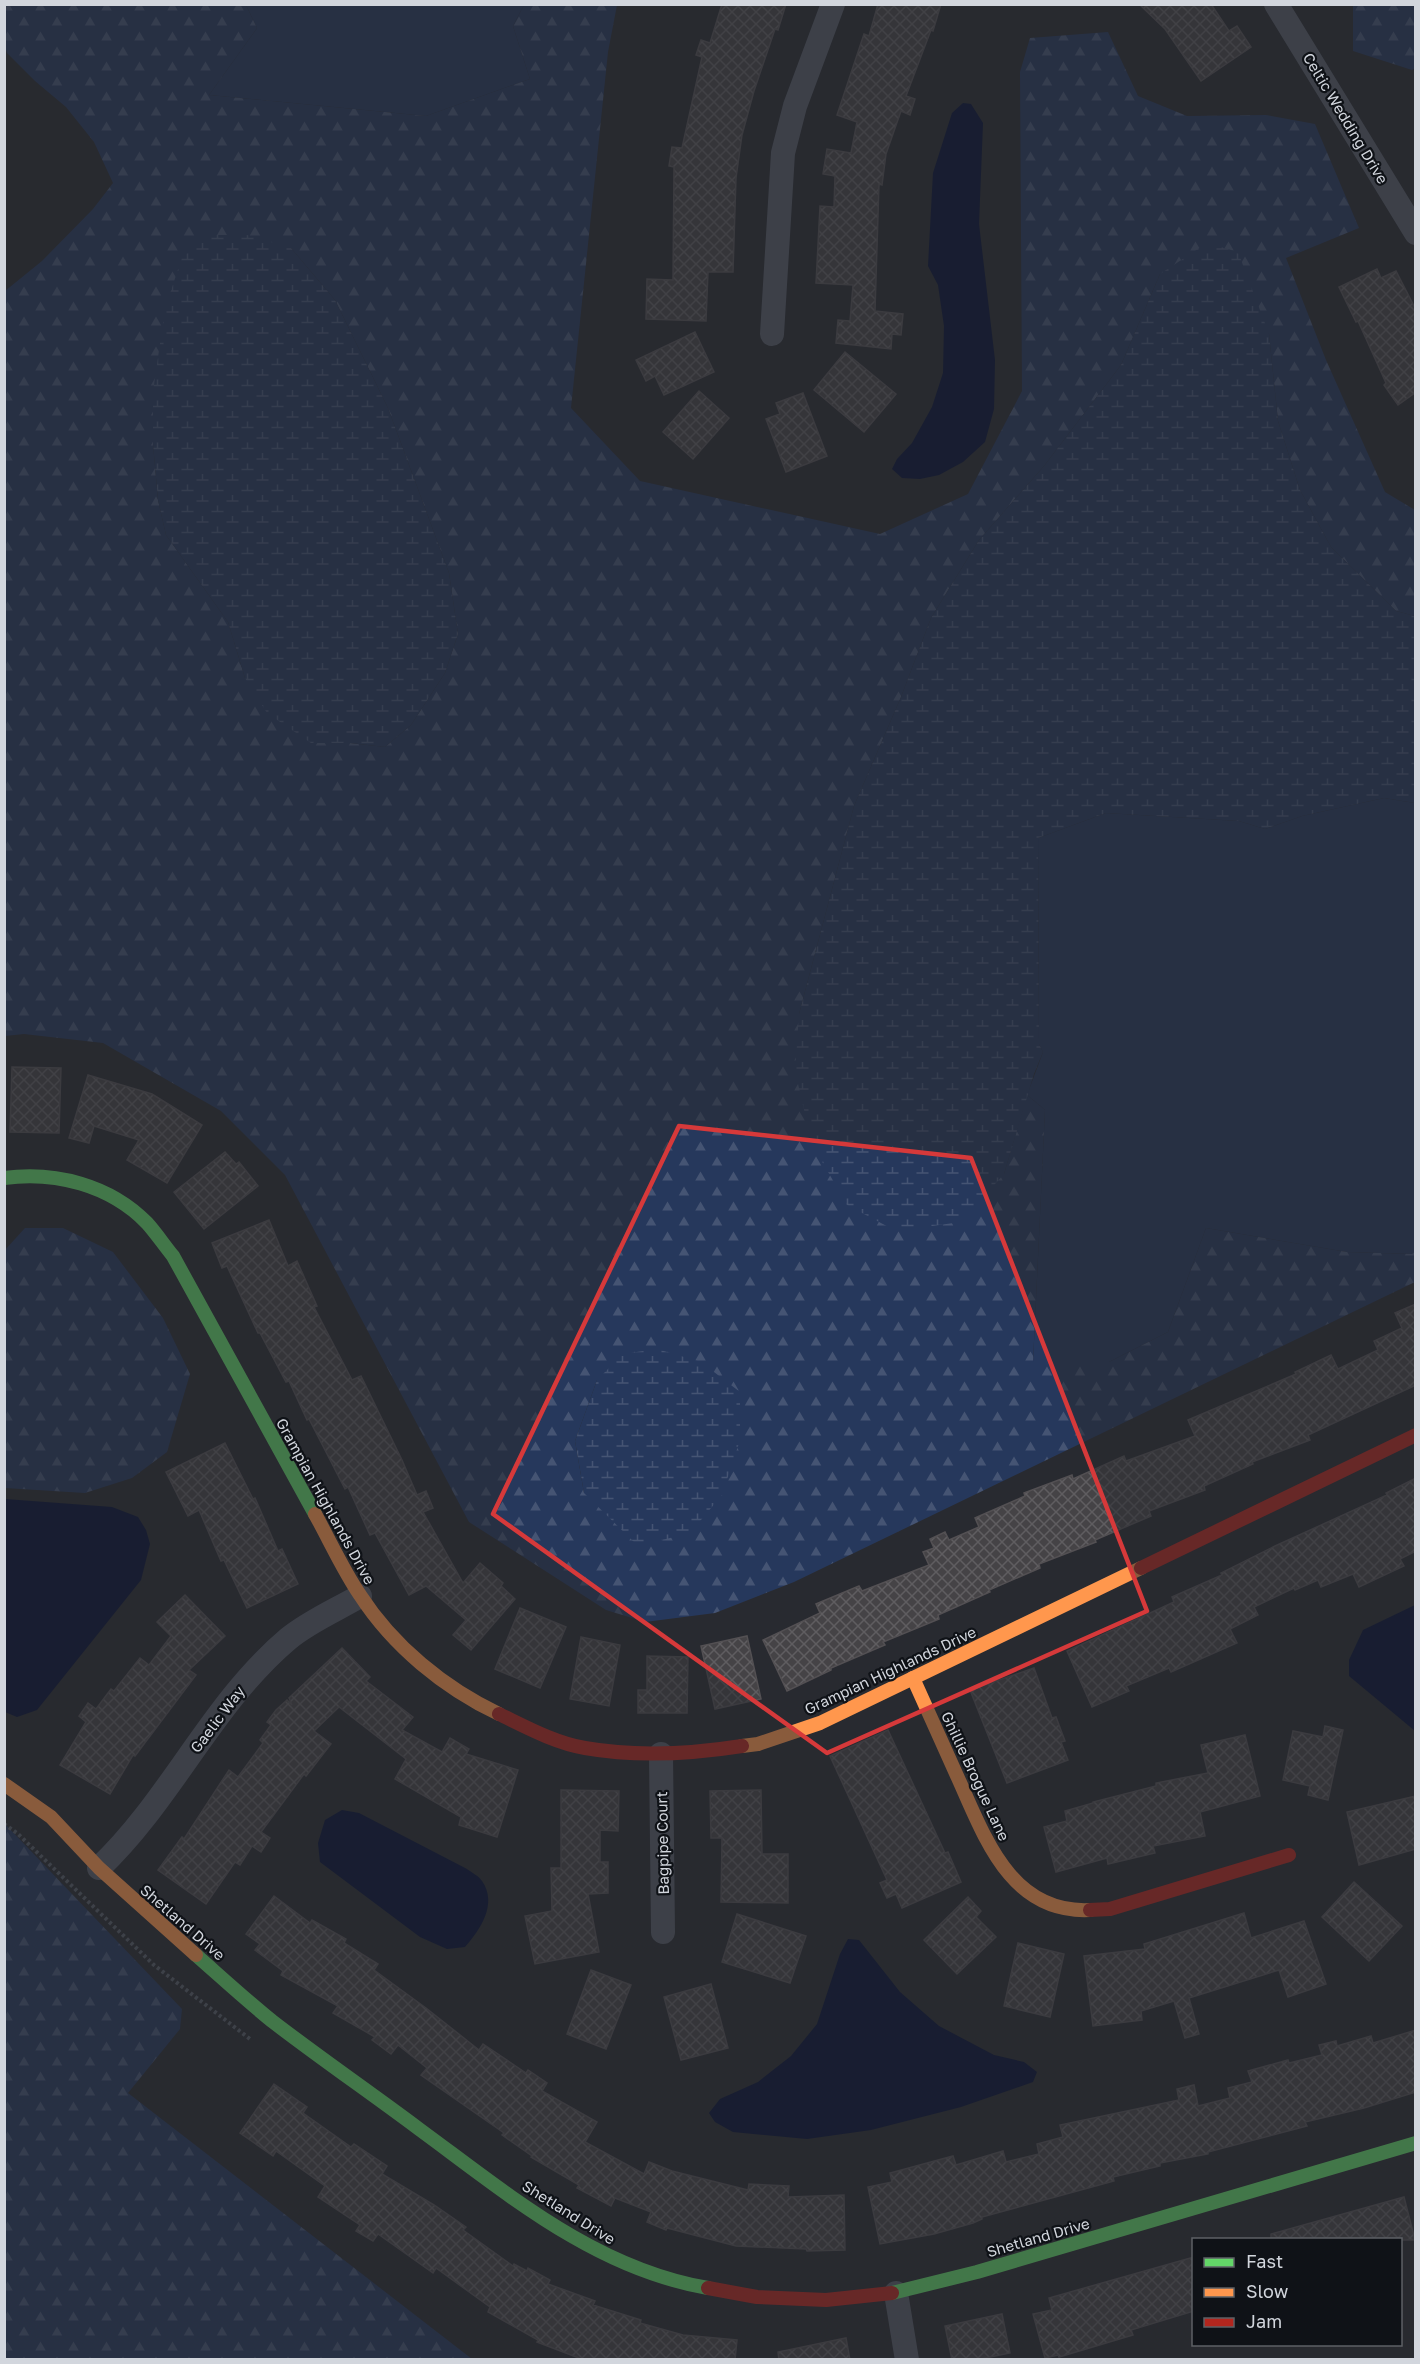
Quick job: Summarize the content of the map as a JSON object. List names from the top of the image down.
{
  "streets": {
    "street": [
      "Celtic Wedding Drive",
      "Grampian Highlands Drive",
      "Gaelic Way",
      "Ghillie Brogue Lane",
      "Bagpipe Court",
      "Shetland Drive"
    ]
  },
  "crossings": [
    ["Grampian Highlands Drive", "Gaelic Way"],
    ["Grampian Highlands Drive", "Ghillie Brogue Lane"],
    ["Grampian Highlands Drive", "Bagpipe Court"],
    ["Gaelic Way", "Shetland Drive"]
  ],
  "legend": ["Fast", "Slow", "Jam"]
}
